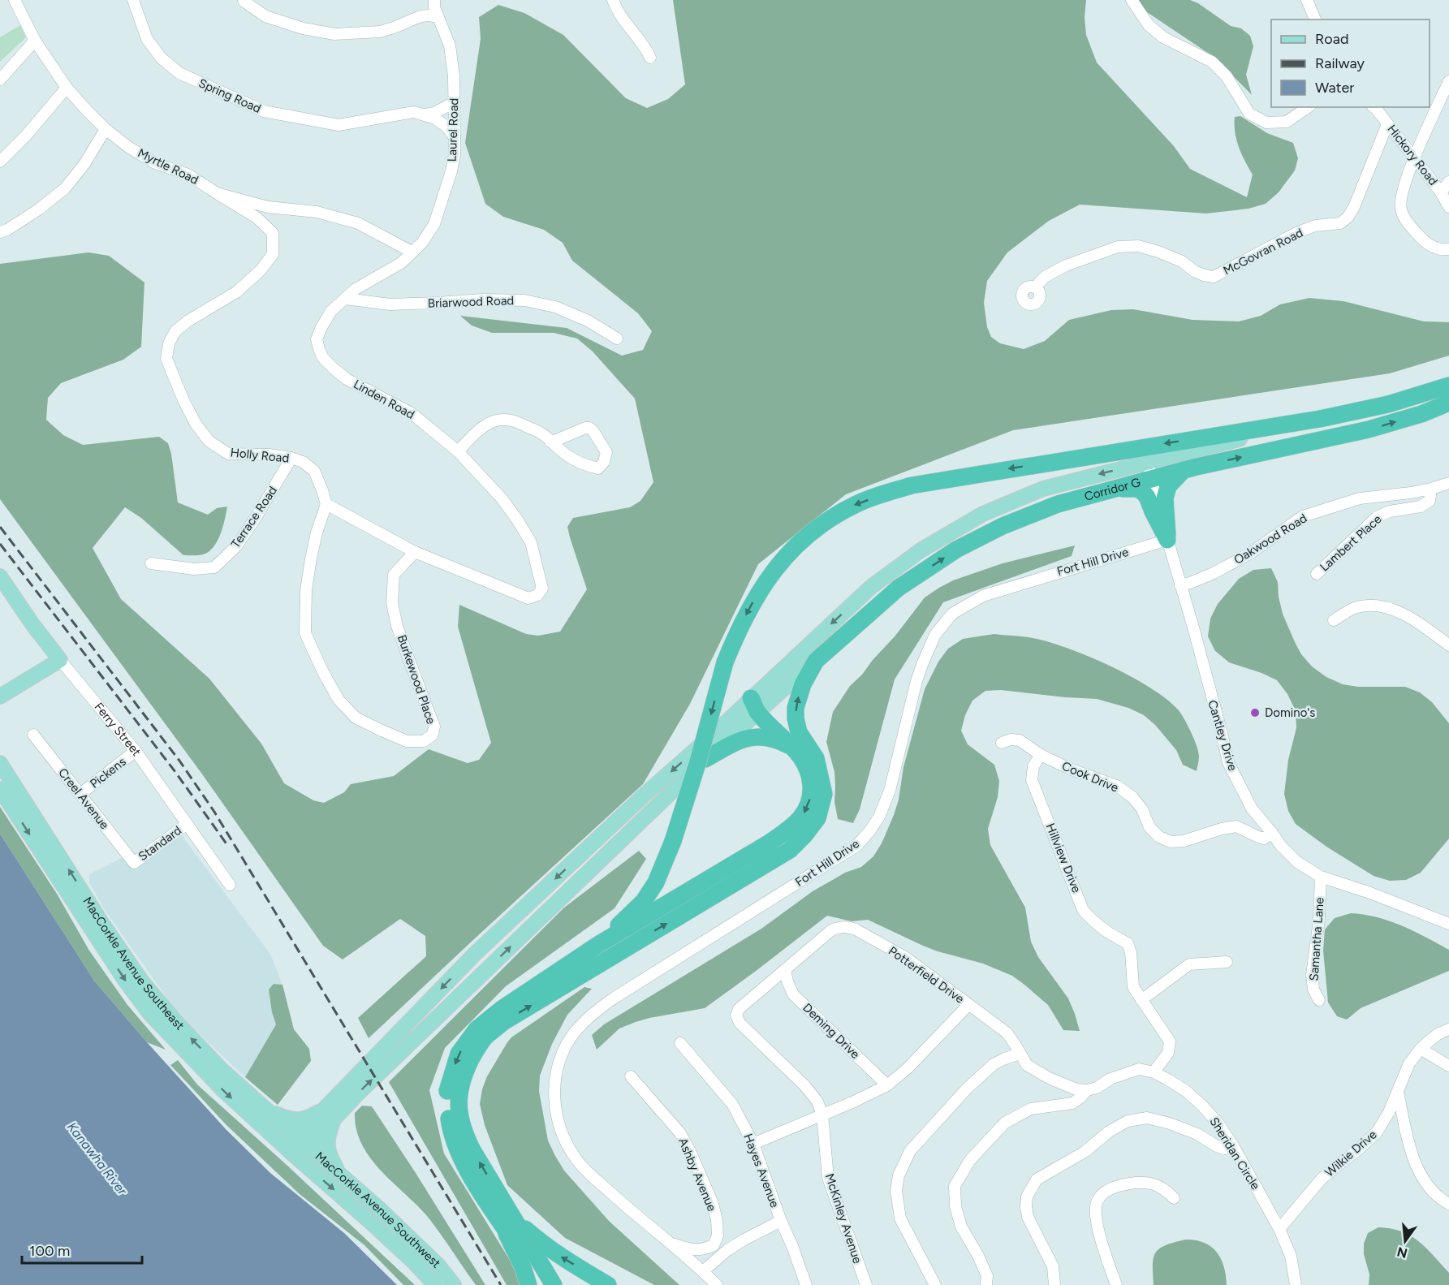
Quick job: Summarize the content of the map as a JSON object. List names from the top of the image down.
{
  "streets": {
    "highway": ["Corridor G"],
    "main road": ["Ferry Street", "MacCorkle Avenue Southeast", "MacCorkle Avenue Southwest"],
    "street": [
      "Spring Road",
      "Laurel Road",
      "Hickory Road",
      "Myrtle Road",
      "McGovran Road",
      "Briarwood Road",
      "Linden Road",
      "Holly Road",
      "Terrace Road",
      "Oakwood Road",
      "Lambert Place",
      "Fort Hill Drive",
      "Burkewood Place",
      "Cantley Drive",
      "Pickens",
      "Cook Drive",
      "Creel Avenue",
      "Standard",
      "Hillview Drive",
      "Samantha Lane",
      "Potterfield Drive",
      "Deming Drive",
      "Sheridan Circle",
      "Wilkie Drive",
      "Hayes Avenue",
      "Ashby Avenue",
      "McKinley Avenue"
    ]
  },
  "crossings": [
    ["Spring Road", "Laurel Road"],
    ["Laurel Road", "Myrtle Road"],
    ["Laurel Road", "Linden Road"],
    ["Hickory Road", "McGovran Road"],
    ["Myrtle Road", "Linden Road"],
    ["Myrtle Road", "Holly Road"],
    ["Briarwood Road", "Linden Road"],
    ["Linden Road", "Burkewood Place"],
    ["Holly Road", "Terrace Road"],
    ["Holly Road", "Burkewood Place"],
    ["Corridor G", "Cantley Drive"],
    ["Oakwood Road", "Lambert Place"],
    ["Oakwood Road", "Cantley Drive"],
    ["Fort Hill Drive", "Cantley Drive"],
    ["Ferry Street", "Pickens"],
    ["Ferry Street", "Standard"],
    ["Cantley Drive", "Cook Drive"],
    ["Cantley Drive", "Samantha Lane"],
    ["Pickens", "Creel Avenue"],
    ["Cook Drive", "Hillview Drive"],
    ["Creel Avenue", "Standard"],
    ["MacCorkle Avenue Southeast", "MacCorkle Avenue Southwest"],
    ["Potterfield Drive", "Deming Drive"],
    ["Potterfield Drive", "Sheridan Circle"],
    ["Potterfield Drive", "McKinley Avenue"],
    ["Sheridan Circle", "Wilkie Drive"]
  ],
  "one_way": ["Corridor G"],
  "water": ["Kanawha River"],
  "places": ["Domino's"],
  "legend": ["Road", "Railway", "Water"],
  "scale_bar": "100 m",
  "north": "bottom"
}
